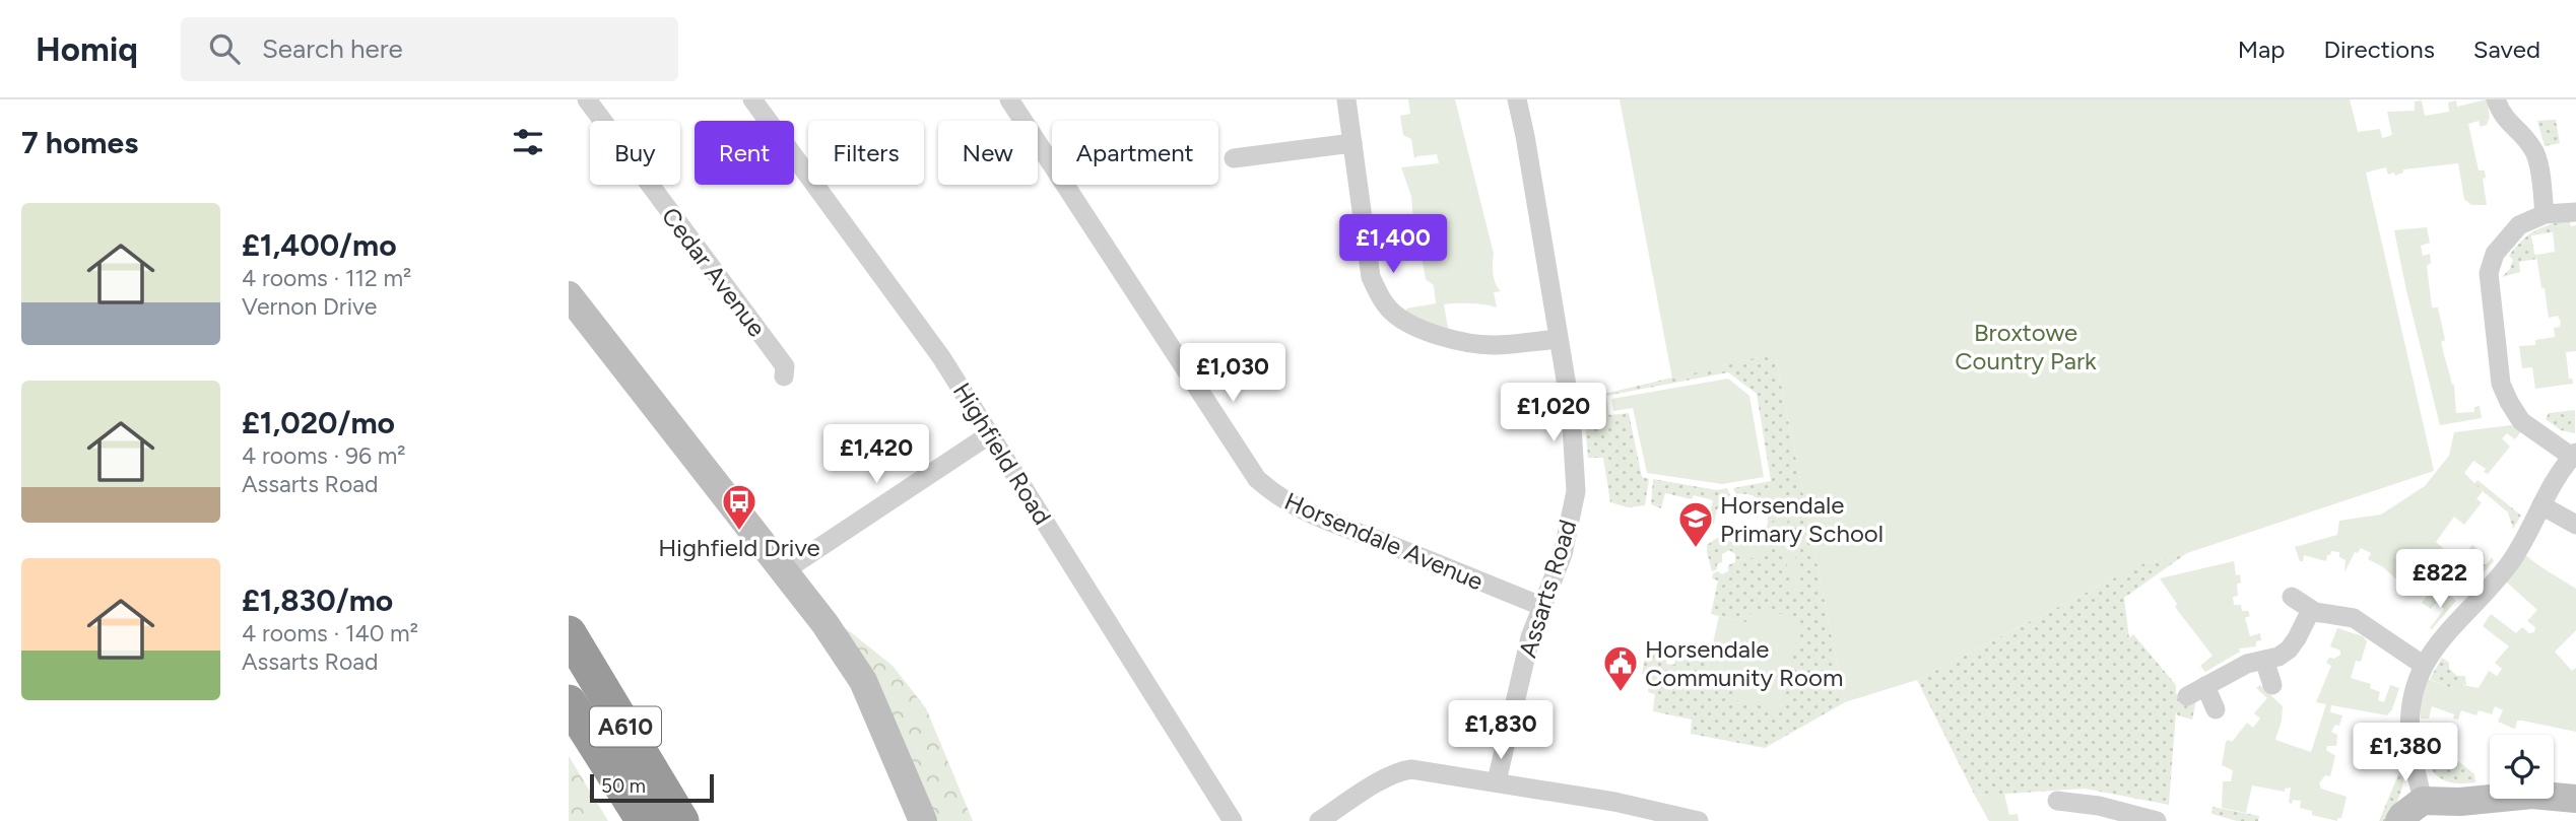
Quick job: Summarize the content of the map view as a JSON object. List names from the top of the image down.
{
  "streets": {
    "highway": ["A610"],
    "street": [
      "Cedar Avenue",
      "Highfield Road",
      "Horsendale Avenue",
      "Assarts Road"
    ]
  },
  "crossings": [
    ["Horsendale Avenue", "Assarts Road"]
  ],
  "parks": ["Broxtowe Country Park"],
  "places": {
    "bus stop": ["Highfield Drive"],
    "school or university": ["Horsendale Primary School"],
    "public building": ["Horsendale Community Room"]
  },
  "scale_bar": "50 m",
  "page": {
    "header": "Homiq",
    "search": "Search here",
    "nav": ["Map", "Directions", "Saved"],
    "heading": "7 homes",
    "chip": [
      "Buy",
      "Rent",
      "Filters",
      "New",
      "Apartment"
    ],
    "list": [
      {
        "name": "£1,400/mo",
        "note": "4 rooms · 112 m² · Vernon Drive"
      },
      {
        "name": "£1,020/mo",
        "note": "4 rooms · 96 m² · Assarts Road"
      },
      {
        "name": "£1,830/mo",
        "note": "4 rooms · 140 m² · Assarts Road"
      }
    ],
    "price": [
      "£1,400",
      "£1,030",
      "£1,020",
      "£1,420",
      "£822",
      "£1,830",
      "£1,380"
    ],
    "scale": "50 m"
  }
}
